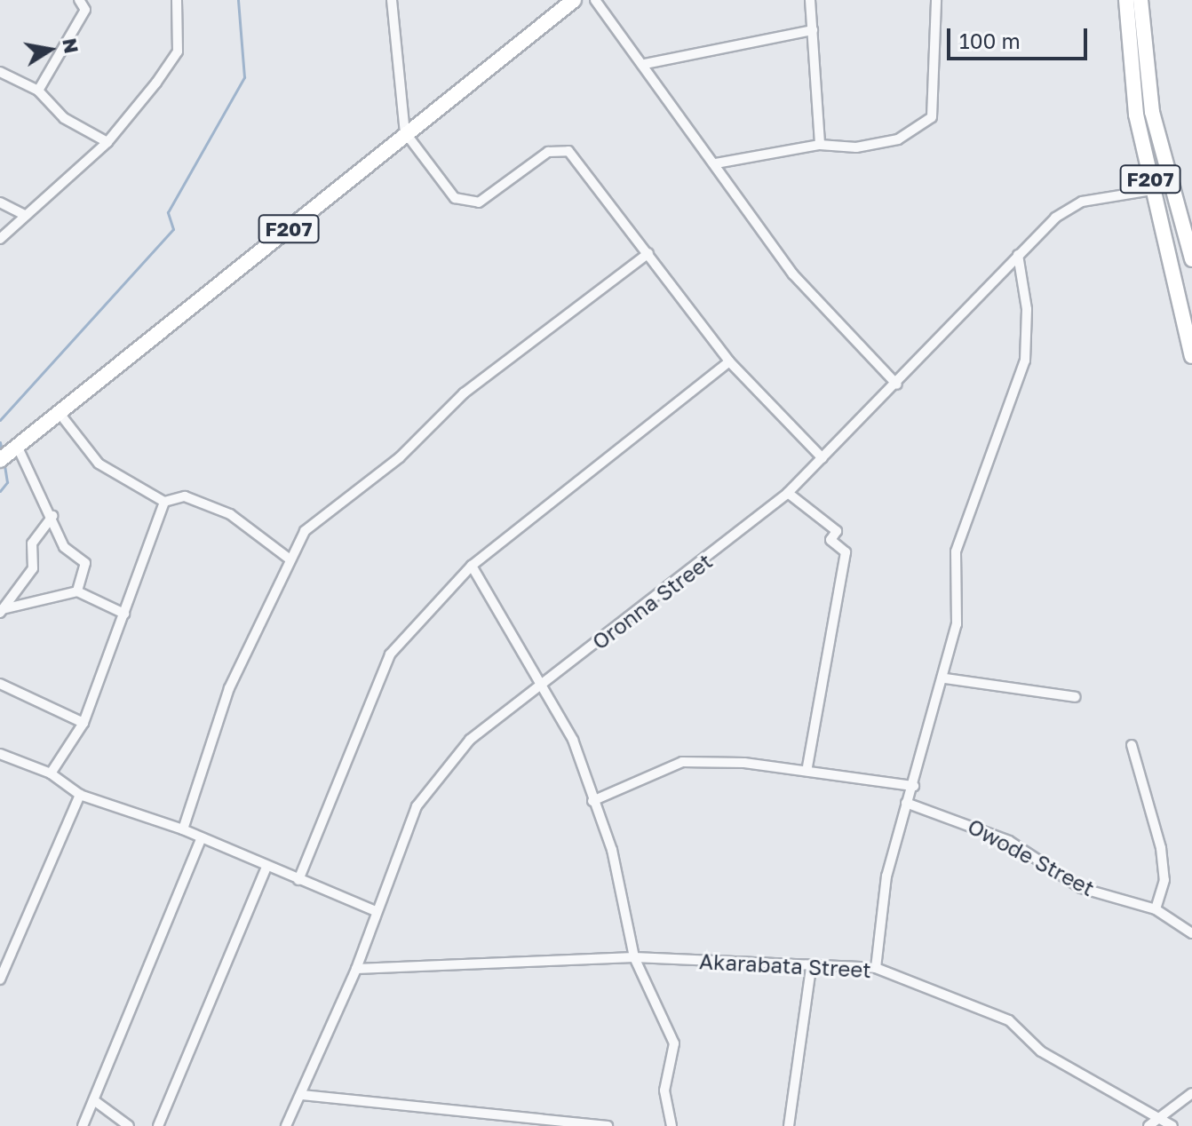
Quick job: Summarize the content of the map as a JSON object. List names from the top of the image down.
{
  "streets": {
    "main road": ["F207"],
    "street": ["Oronna Street", "Owode Street", "Akarabata Street"]
  },
  "crossings": [
    ["F207", "Oronna Street"],
    ["Oronna Street", "Akarabata Street"]
  ],
  "scale_bar": "100 m",
  "north": "right"
}
